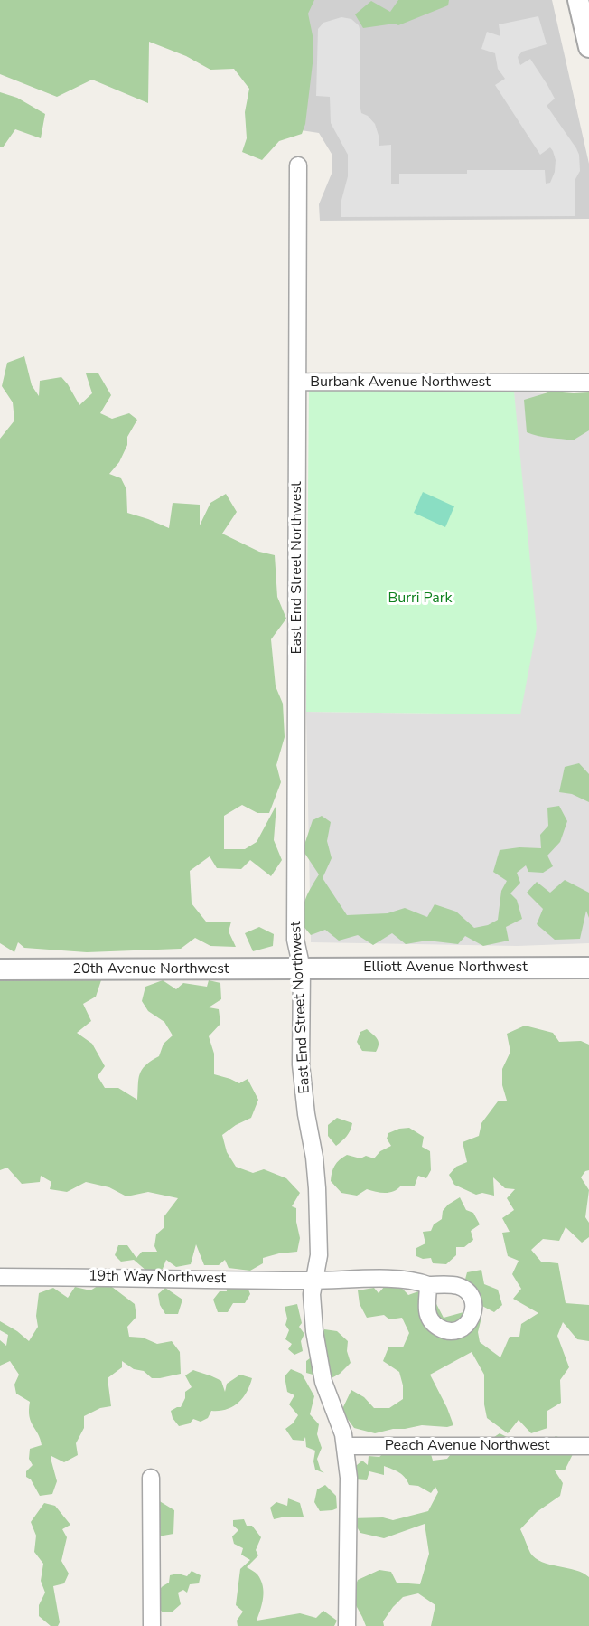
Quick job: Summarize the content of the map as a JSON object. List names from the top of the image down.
{
  "streets": {
    "street": [
      "Burbank Avenue Northwest",
      "East End Street Northwest",
      "Elliott Avenue Northwest",
      "20th Avenue Northwest",
      "19th Way Northwest",
      "Peach Avenue Northwest"
    ]
  },
  "crossings": [
    ["Burbank Avenue Northwest", "East End Street Northwest"],
    ["East End Street Northwest", "Elliott Avenue Northwest"],
    ["East End Street Northwest", "20th Avenue Northwest"],
    ["East End Street Northwest", "19th Way Northwest"],
    ["East End Street Northwest", "Peach Avenue Northwest"],
    ["Elliott Avenue Northwest", "20th Avenue Northwest"]
  ],
  "parks": ["Burri Park"]
}
